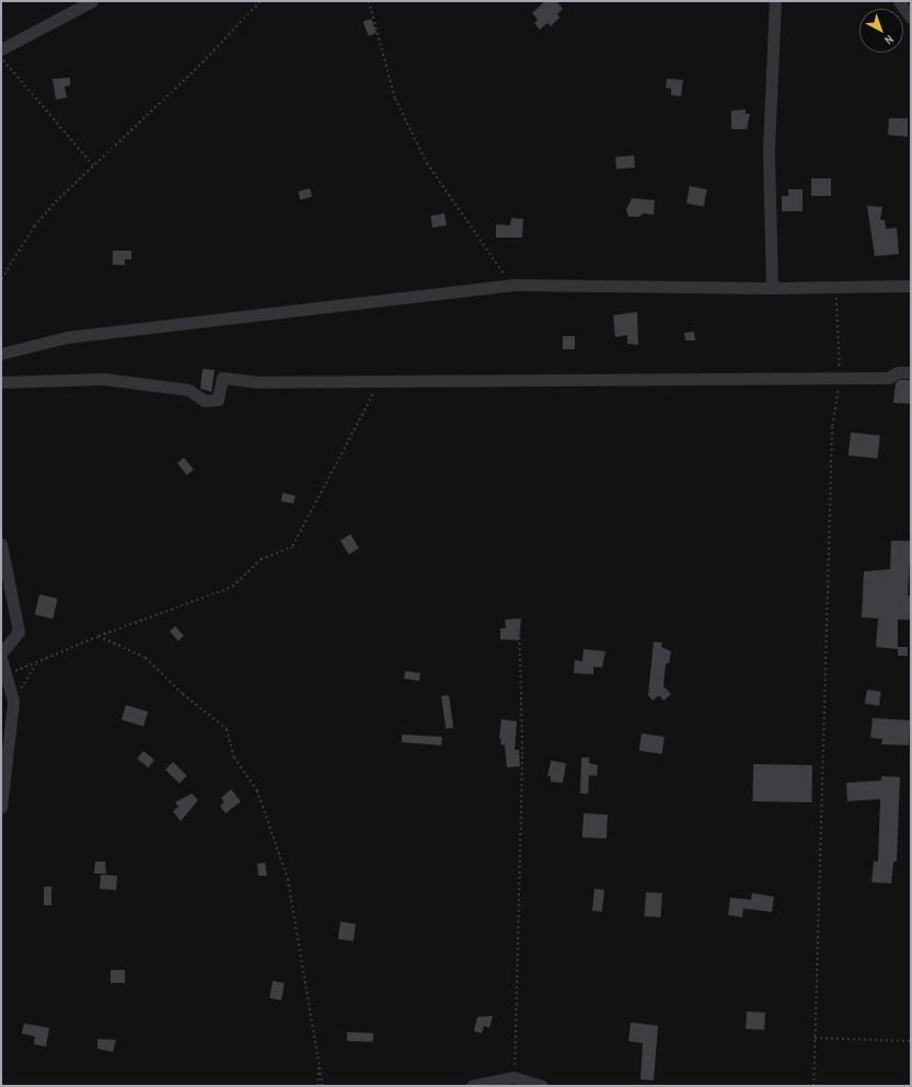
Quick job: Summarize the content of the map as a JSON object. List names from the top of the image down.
{
  "north": "bottom right"
}
